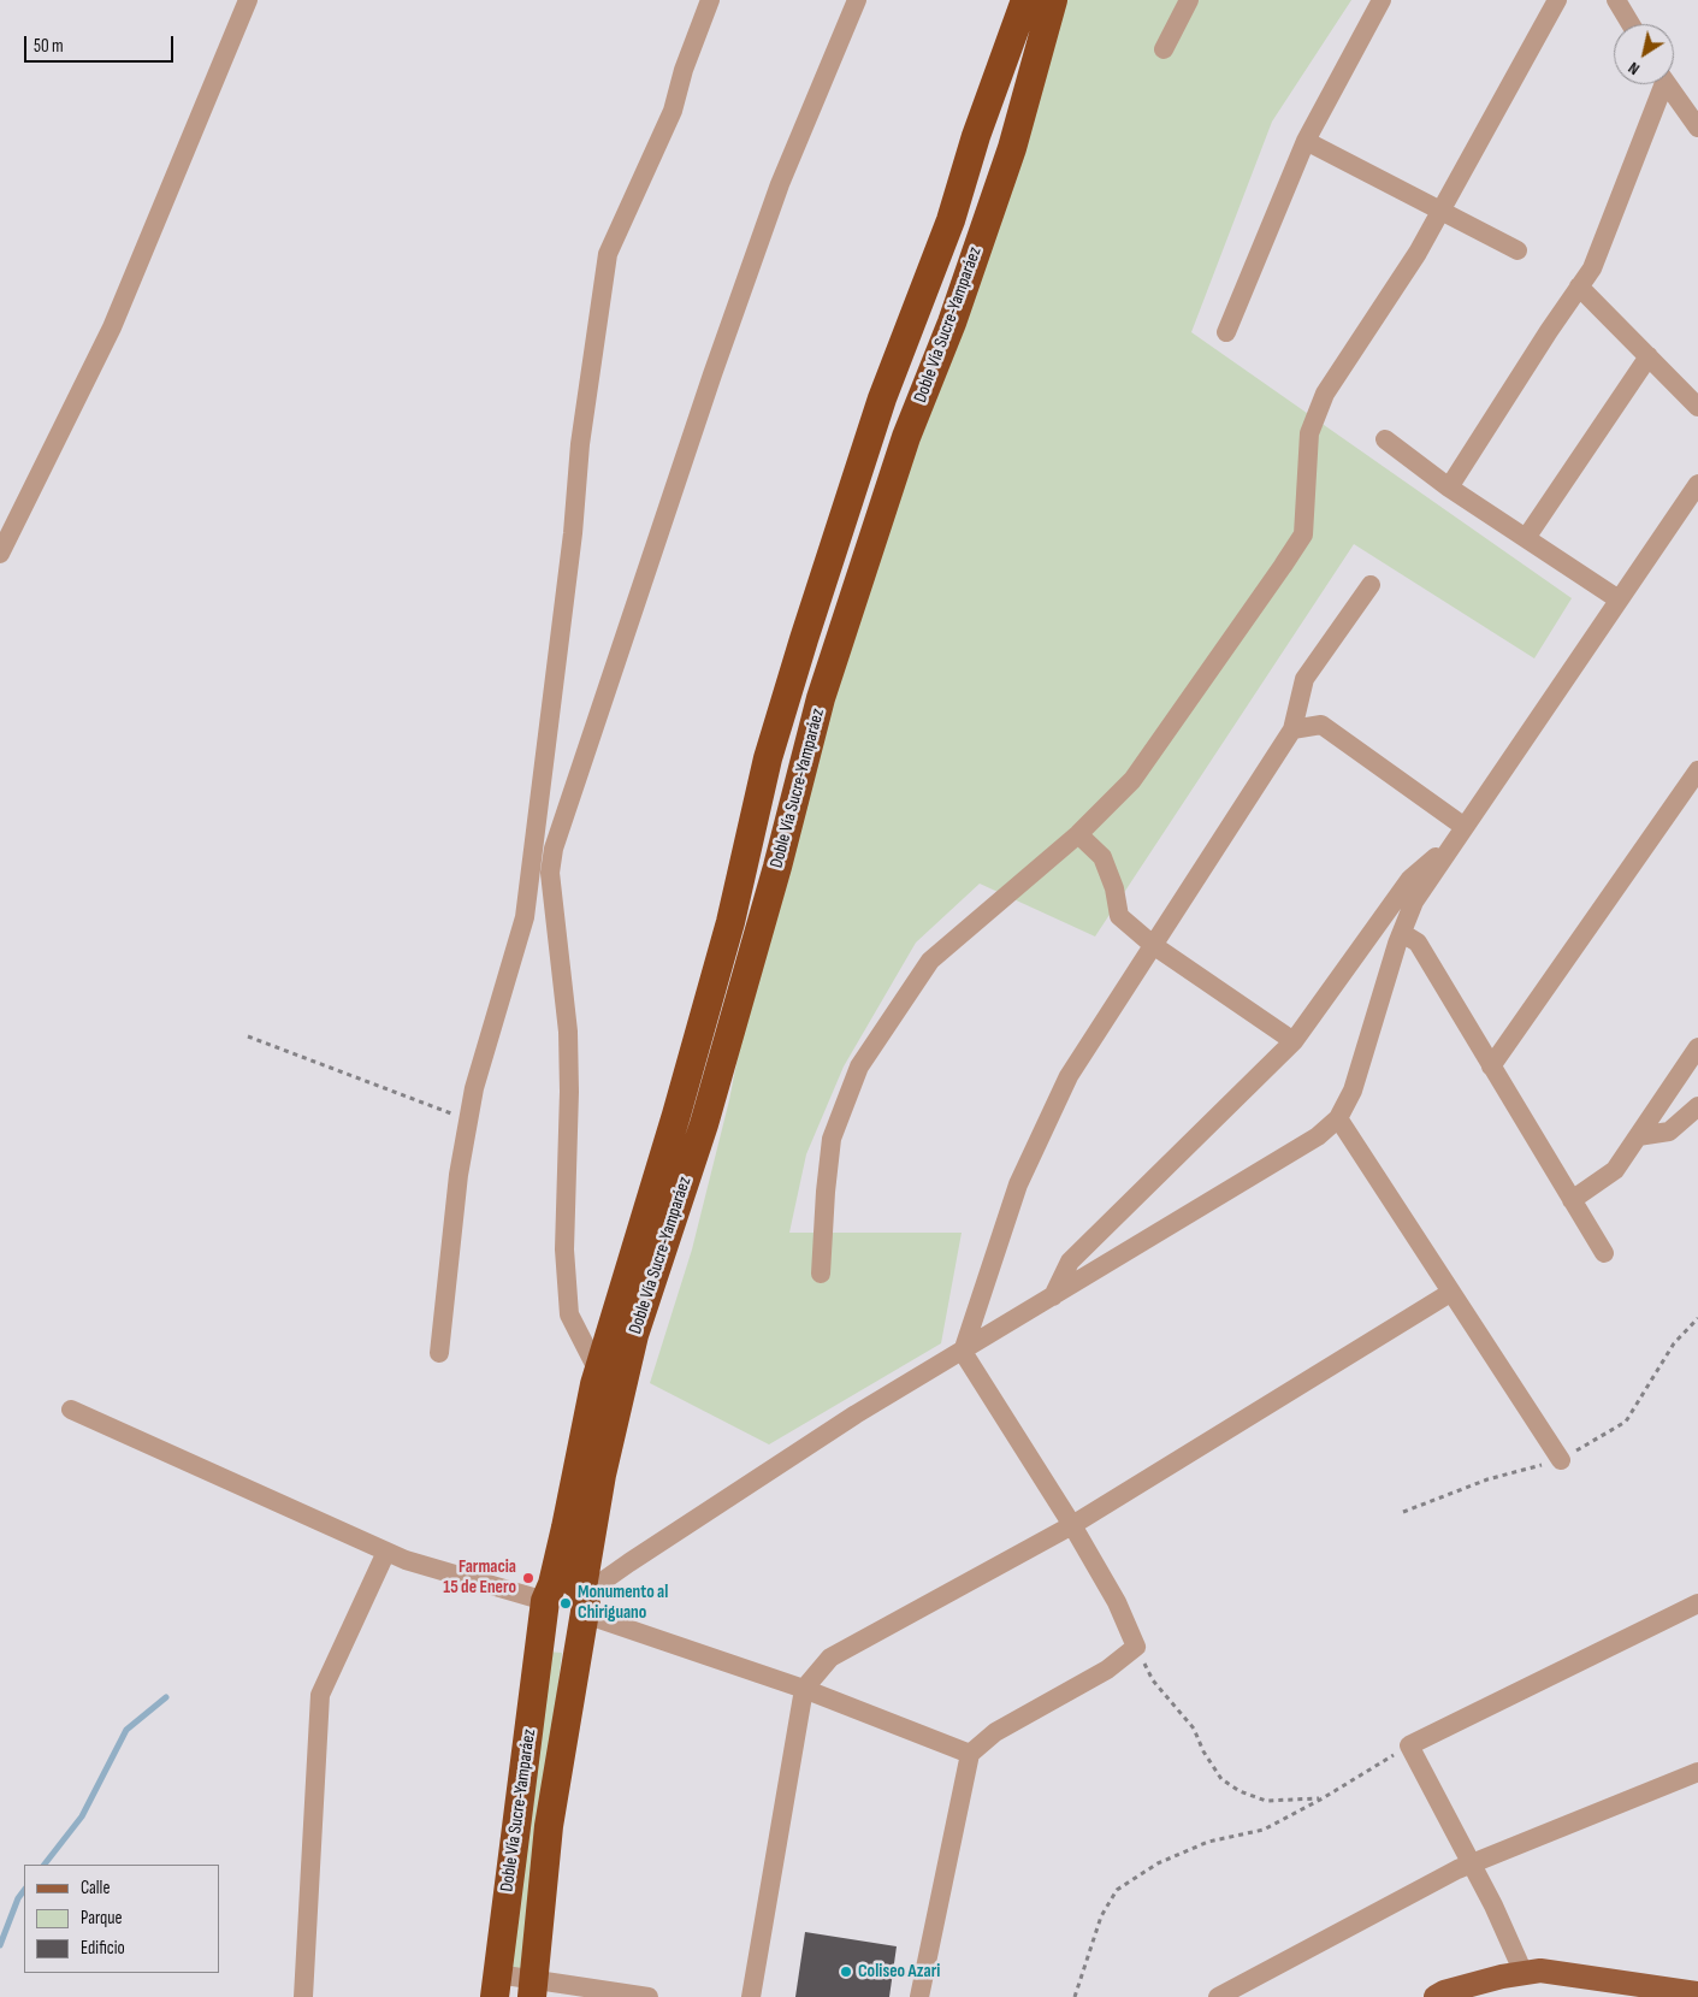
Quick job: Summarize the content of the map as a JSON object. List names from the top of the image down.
{
  "streets": {
    "highway": ["Doble Vía Sucre-Yamparáez"]
  },
  "places": ["Farmacia 15 de Enero", "Monumento al Chiriguano", "Coliseo Azari"],
  "legend": ["Calle", "Parque", "Edificio"],
  "scale_bar": "50 m",
  "north": "bottom left"
}
